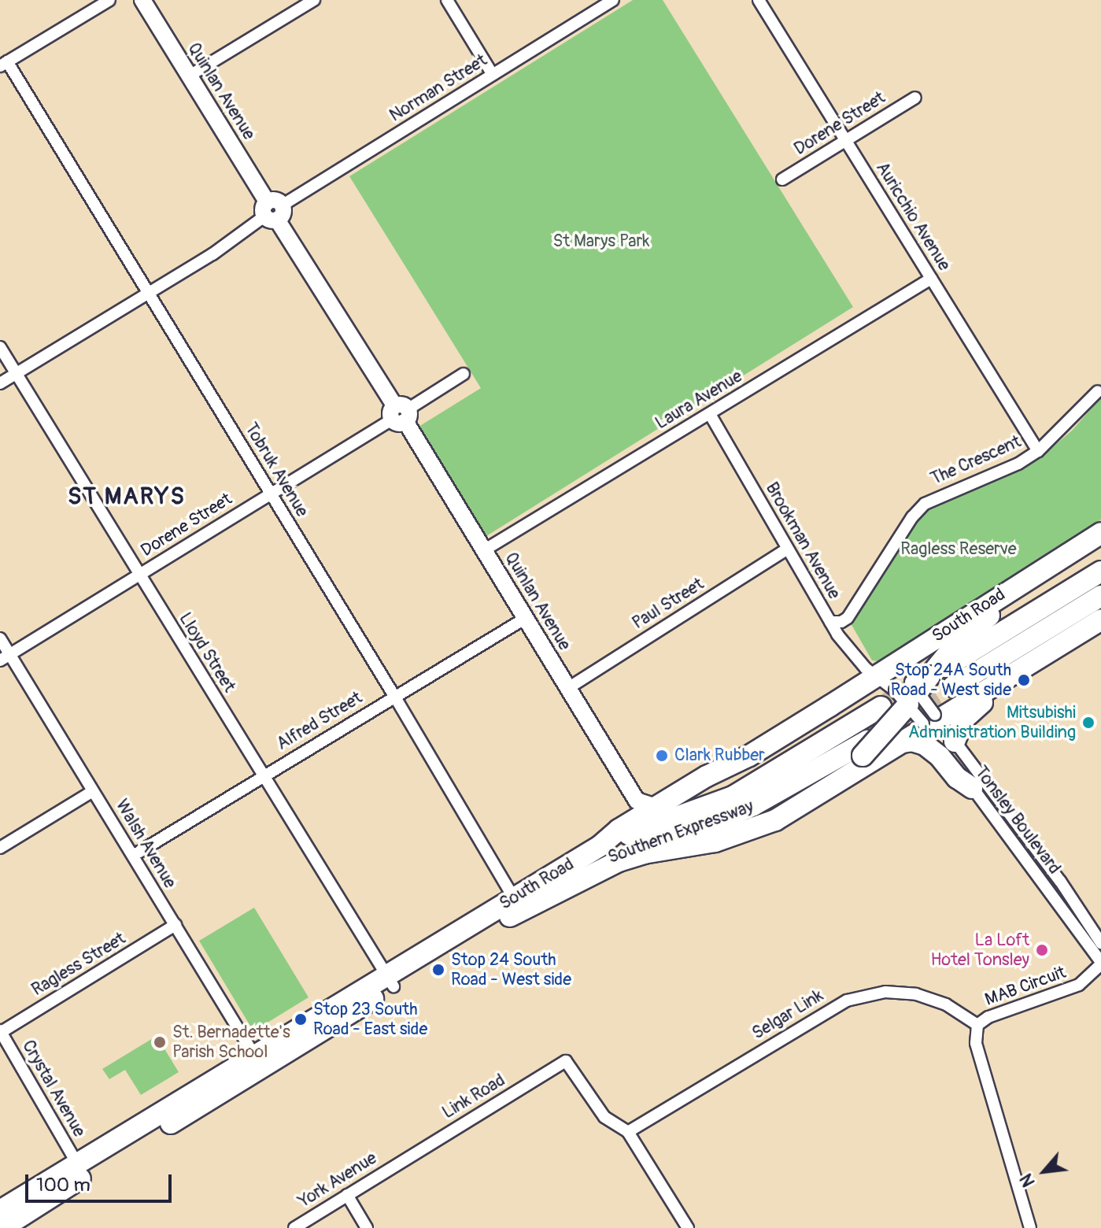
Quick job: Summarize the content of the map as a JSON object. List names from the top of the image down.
{
  "streets": {
    "highway": ["South Road", "Southern Expressway"],
    "street": [
      "Norman Street",
      "Quinlan Avenue",
      "Dorene Street",
      "Auricchio Avenue",
      "Laura Avenue",
      "The Crescent",
      "Tobruk Avenue",
      "Brookman Avenue",
      "Paul Street",
      "Lloyd Street",
      "Alfred Street",
      "Tonsley Boulevard",
      "Walsh Avenue",
      "Ragless Street",
      "MAB Circuit",
      "Selgar Link",
      "Crystal Avenue",
      "Link Road",
      "York Avenue"
    ]
  },
  "crossings": [
    ["Norman Street", "Quinlan Avenue"],
    ["Norman Street", "Tobruk Avenue"],
    ["Norman Street", "Lloyd Street"],
    ["Quinlan Avenue", "Dorene Street"],
    ["Quinlan Avenue", "Laura Avenue"],
    ["Quinlan Avenue", "Paul Street"],
    ["Quinlan Avenue", "South Road"],
    ["Quinlan Avenue", "Alfred Street"],
    ["Dorene Street", "Auricchio Avenue"],
    ["Dorene Street", "Tobruk Avenue"],
    ["Dorene Street", "Lloyd Street"],
    ["Dorene Street", "Walsh Avenue"],
    ["Auricchio Avenue", "Laura Avenue"],
    ["Auricchio Avenue", "The Crescent"],
    ["Laura Avenue", "Brookman Avenue"],
    ["The Crescent", "Brookman Avenue"],
    ["Tobruk Avenue", "South Road"],
    ["Tobruk Avenue", "Alfred Street"],
    ["Tobruk Avenue", "Southern Expressway"],
    ["Brookman Avenue", "Paul Street"],
    ["Brookman Avenue", "South Road"],
    ["Brookman Avenue", "Tonsley Boulevard"],
    ["South Road", "Lloyd Street"],
    ["South Road", "Tonsley Boulevard"],
    ["South Road", "Southern Expressway"],
    ["South Road", "Walsh Avenue"],
    ["South Road", "Crystal Avenue"],
    ["Lloyd Street", "Alfred Street"],
    ["Alfred Street", "Walsh Avenue"],
    ["Tonsley Boulevard", "MAB Circuit"],
    ["Walsh Avenue", "Ragless Street"],
    ["Ragless Street", "Crystal Avenue"],
    ["MAB Circuit", "Selgar Link"],
    ["Selgar Link", "Link Road"],
    ["Link Road", "York Avenue"]
  ],
  "districts": ["ST MARYS"],
  "parks": ["St Marys Park", "Ragless Reserve"],
  "places": [
    "Stop 24A South Road - West side",
    "Mitsubishi Administration Building",
    "Clark Rubber",
    "La Loft Hotel Tonsley",
    "Stop 24 South Road - West side",
    "Stop 23 South Road - East side",
    "St. Bernadette's Parish School"
  ],
  "scale_bar": "100 m",
  "north": "bottom left"
}
